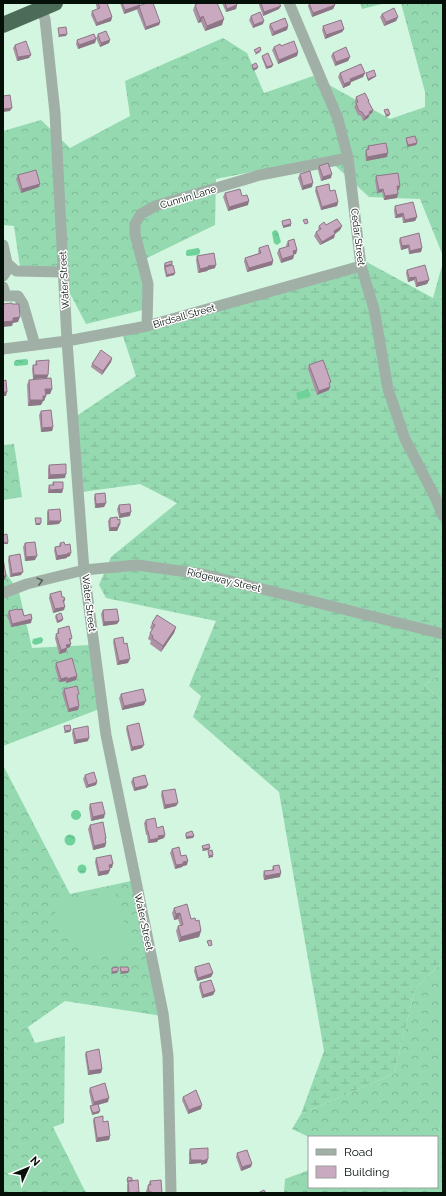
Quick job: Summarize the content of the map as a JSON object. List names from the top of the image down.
{
  "streets": {
    "street": [
      "Cunnin Lane",
      "Cedar Street",
      "Water Street",
      "Birdsall Street",
      "Ridgeway Street"
    ]
  },
  "crossings": [
    ["Cunnin Lane", "Cedar Street"],
    ["Cunnin Lane", "Birdsall Street"],
    ["Cedar Street", "Birdsall Street"],
    ["Water Street", "Birdsall Street"],
    ["Water Street", "Ridgeway Street"]
  ],
  "legend": ["Road", "Building"],
  "north": "top right"
}
